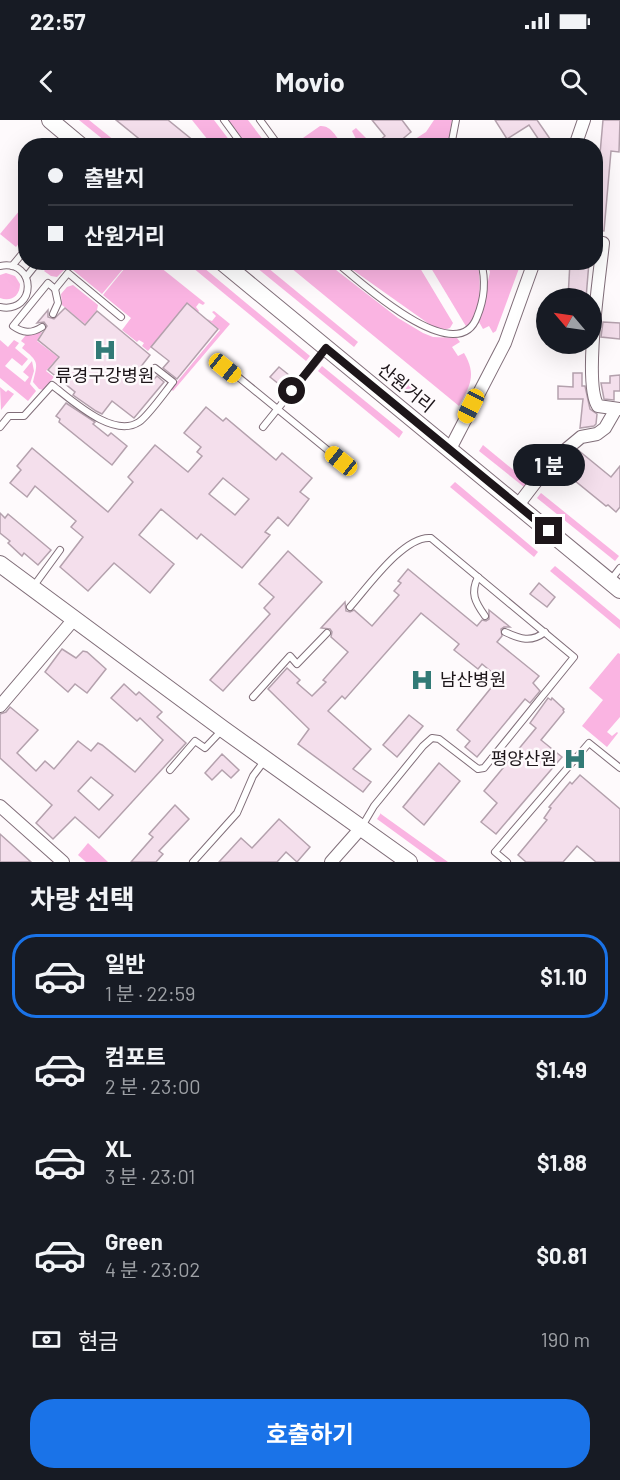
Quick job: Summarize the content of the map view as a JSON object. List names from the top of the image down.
{
  "streets": {
    "main road": ["산원거리"]
  },
  "places": {
    "hospital": ["류경구강병원", "남산병원", "평양산원"]
  },
  "north": "top left",
  "page": {
    "status": "22:57",
    "header": "Movio",
    "banner": ["출발지", "산원거리"],
    "bubble": "1 분",
    "heading": "차량 선택",
    "list": [
      {
        "name": "일반",
        "note": "1 분 · 22:59",
        "value": "$1.10"
      },
      {
        "name": "컴포트",
        "note": "2 분 · 23:00",
        "value": "$1.49"
      },
      {
        "name": "XL",
        "note": "3 분 · 23:01",
        "value": "$1.88"
      },
      {
        "name": "Green",
        "note": "4 분 · 23:02",
        "value": "$0.81"
      }
    ],
    "pay": ["현금", "190 m"],
    "buttons": "호출하기"
  }
}
